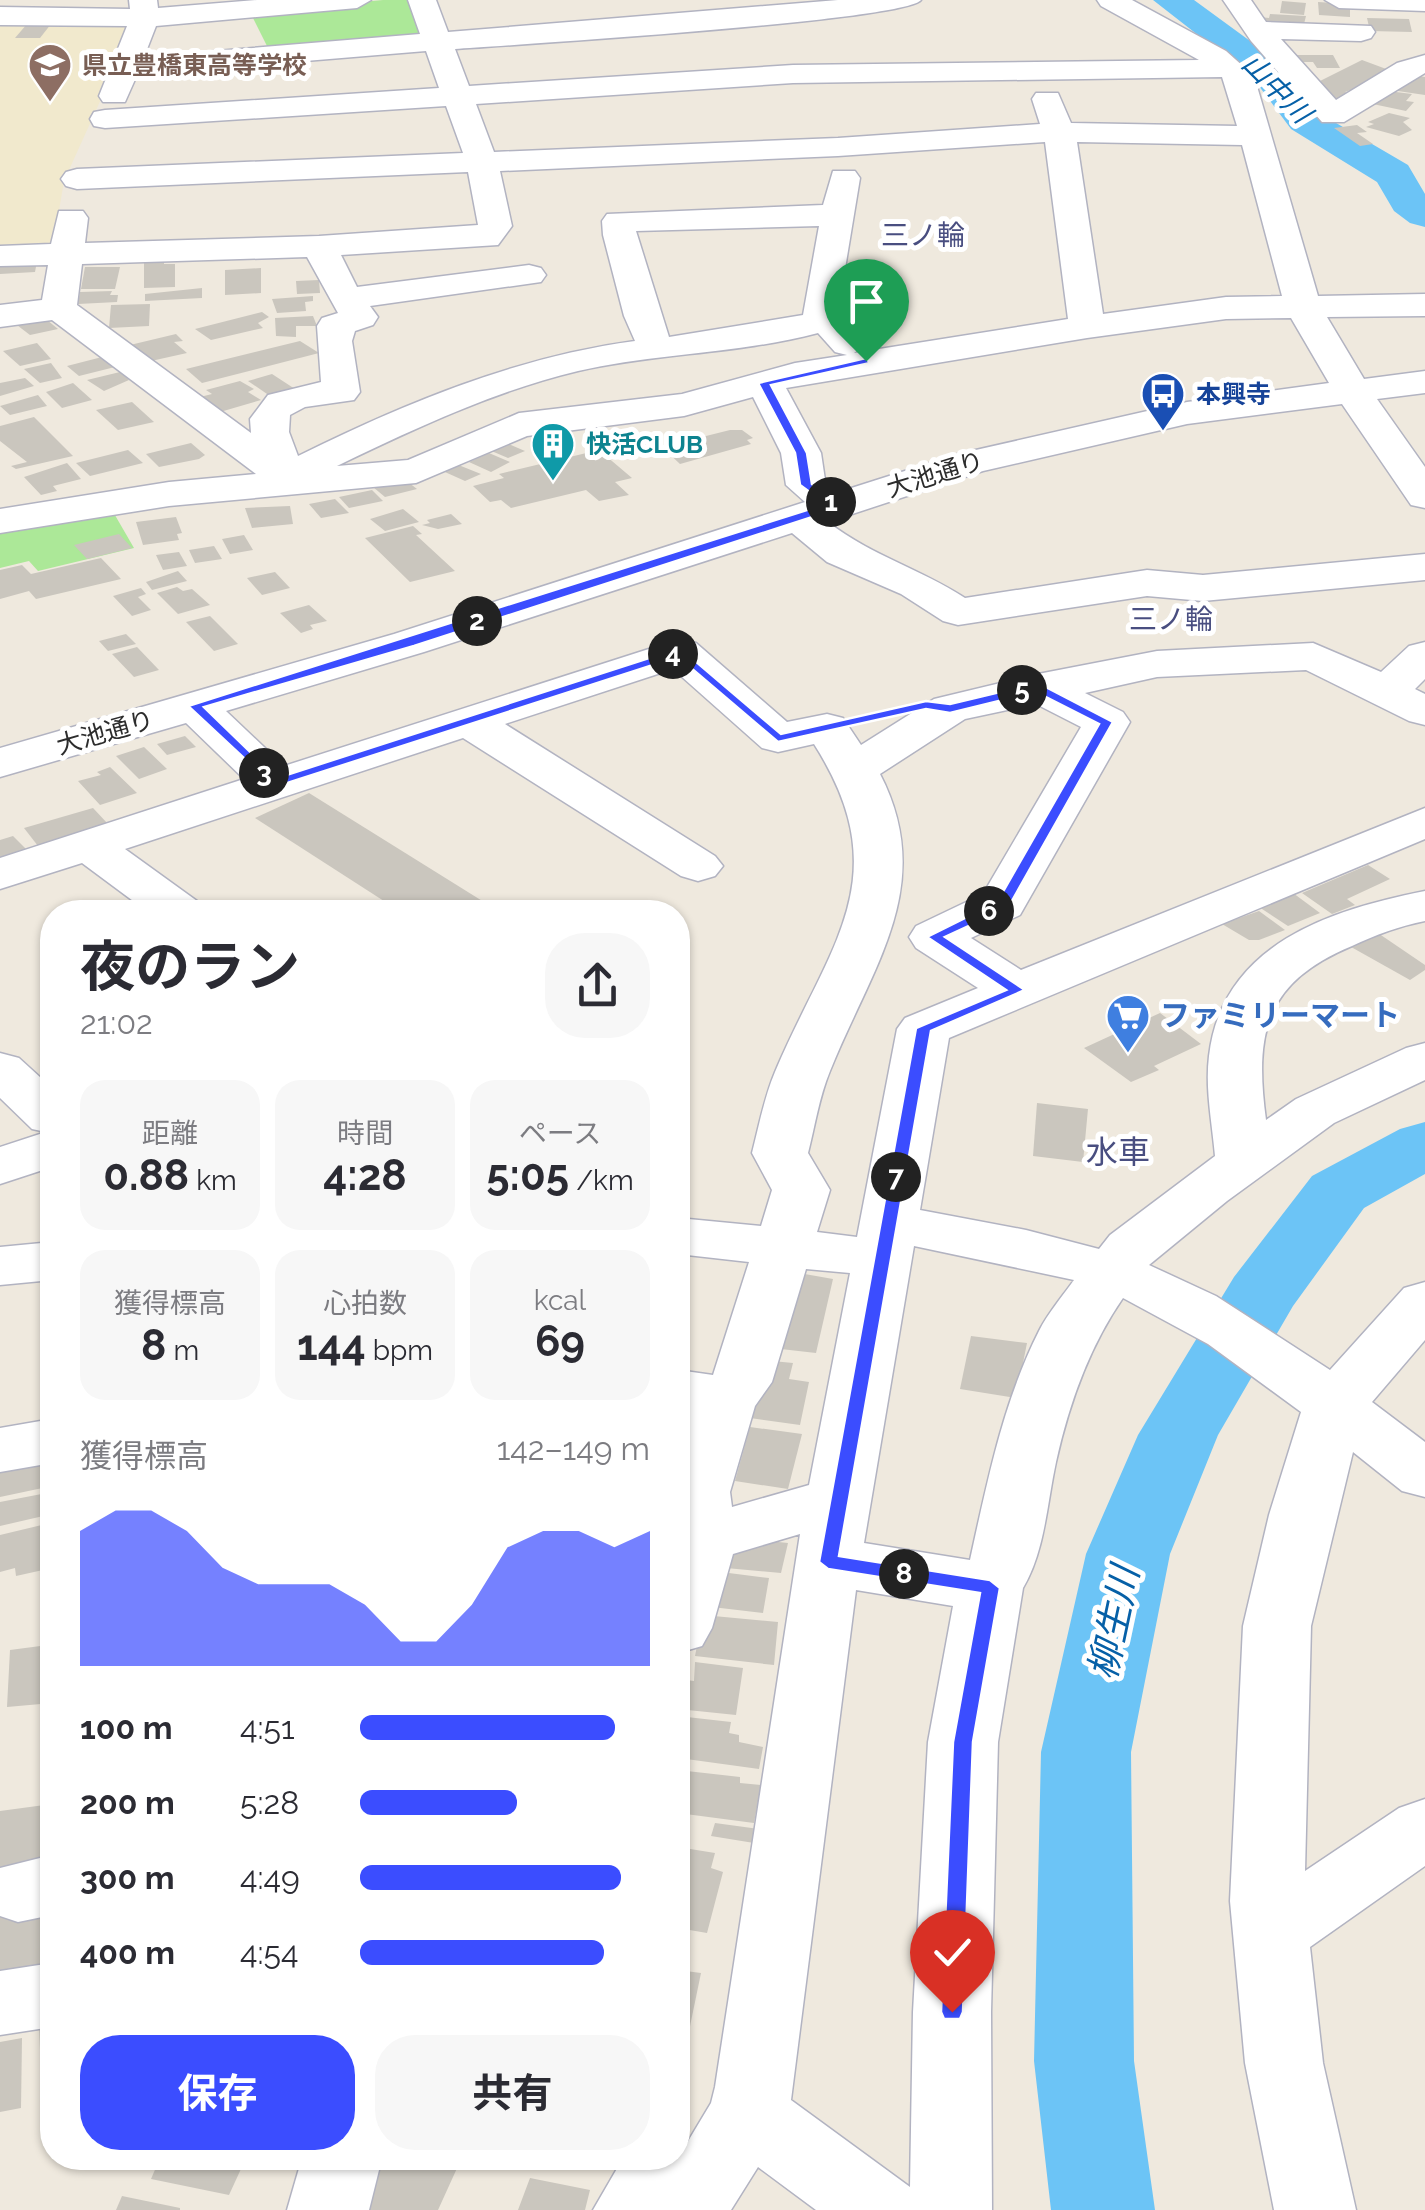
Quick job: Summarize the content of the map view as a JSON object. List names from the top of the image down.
{
  "streets": {
    "street": ["大池通り"]
  },
  "districts": ["三ノ輪", "三ノ輪", "水車"],
  "water": ["山中川", "柳生川"],
  "places": {
    "school or university": ["県立豊橋東高等学校"],
    "bus stop": ["本興寺"],
    "building": ["快活CLUB"],
    "supermarket": ["ファミリーマート"]
  },
  "page": {
    "pins": [
      "1",
      "2",
      "4",
      "5",
      "3",
      "6",
      "7",
      "8"
    ],
    "heading": ["夜のラン", "21:02"],
    "stats": [
      ["距離", "0.88 km"],
      ["時間", "4:28"],
      ["ペース", "5:05 /km"],
      ["獲得標高", "8 m"],
      ["心拍数", "144 bpm"],
      ["kcal", "69"]
    ],
    "chart": ["獲得標高", "142–149 m"],
    "list": [
      {
        "name": "100 m",
        "note": "4:51"
      },
      {
        "name": "200 m",
        "note": "5:28"
      },
      {
        "name": "300 m",
        "note": "4:49"
      },
      {
        "name": "400 m",
        "note": "4:54"
      }
    ],
    "buttons": ["保存", "共有"]
  }
}
